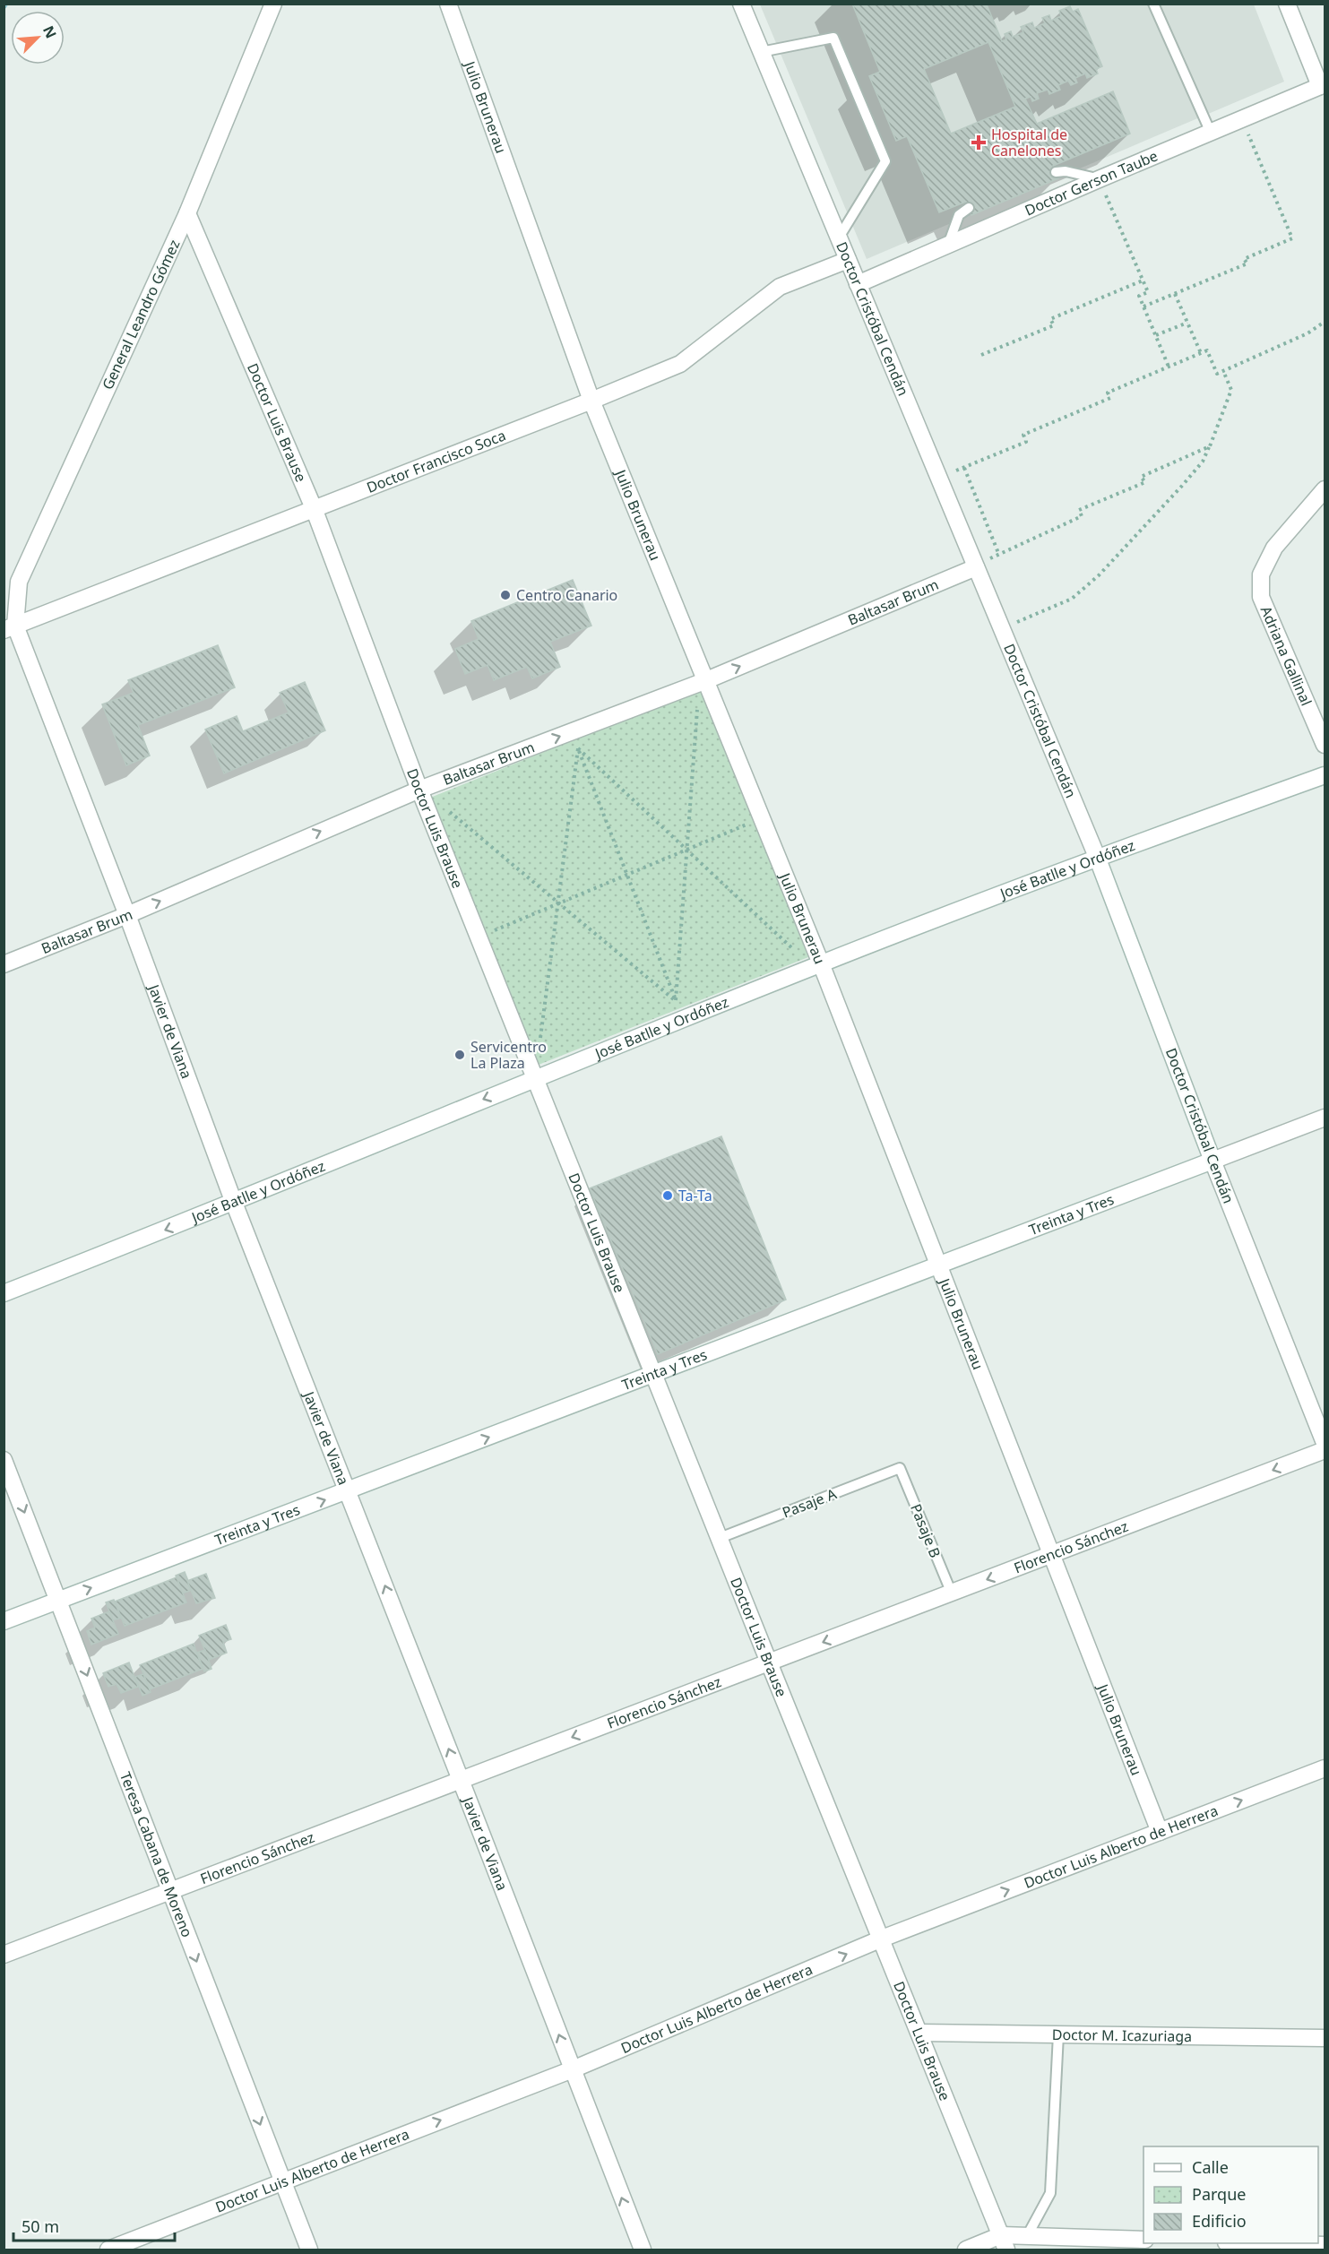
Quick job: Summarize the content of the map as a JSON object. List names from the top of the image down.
{
  "streets": {
    "street": [
      "Julio Brunerau",
      "Doctor Gerson Taube",
      "General Leandro Gómez",
      "Doctor Cristóbal Cendán",
      "Doctor Luis Brause",
      "Doctor Francisco Soca",
      "Baltasar Brum",
      "Adriana Gallinal",
      "José Batlle y Ordóñez",
      "Javier de Viana",
      "Treinta y Tres",
      "Florencio Sánchez",
      "Doctor Luis Alberto de Herrera",
      "Teresa Cabana de Moreno",
      "Doctor M. Icazuriaga"
    ],
    "lane": ["Pasaje A", "Pasaje B"]
  },
  "crossings": [
    ["Julio Brunerau", "Doctor Francisco Soca"],
    ["Julio Brunerau", "Baltasar Brum"],
    ["Julio Brunerau", "José Batlle y Ordóñez"],
    ["Julio Brunerau", "Treinta y Tres"],
    ["Julio Brunerau", "Florencio Sánchez"],
    ["Julio Brunerau", "Doctor Luis Alberto de Herrera"],
    ["Doctor Gerson Taube", "Doctor Cristóbal Cendán"],
    ["General Leandro Gómez", "Doctor Luis Brause"],
    ["General Leandro Gómez", "Doctor Francisco Soca"],
    ["General Leandro Gómez", "Javier de Viana"],
    ["Doctor Cristóbal Cendán", "Doctor Francisco Soca"],
    ["Doctor Cristóbal Cendán", "Baltasar Brum"],
    ["Doctor Cristóbal Cendán", "José Batlle y Ordóñez"],
    ["Doctor Cristóbal Cendán", "Treinta y Tres"],
    ["Doctor Luis Brause", "Doctor Francisco Soca"],
    ["Doctor Luis Brause", "Baltasar Brum"],
    ["Doctor Luis Brause", "José Batlle y Ordóñez"],
    ["Doctor Luis Brause", "Treinta y Tres"],
    ["Doctor Luis Brause", "Pasaje A"],
    ["Doctor Luis Brause", "Florencio Sánchez"],
    ["Doctor Luis Brause", "Doctor Luis Alberto de Herrera"],
    ["Doctor Luis Brause", "Doctor M. Icazuriaga"],
    ["Doctor Francisco Soca", "Javier de Viana"],
    ["Baltasar Brum", "Javier de Viana"],
    ["José Batlle y Ordóñez", "Javier de Viana"],
    ["Javier de Viana", "Treinta y Tres"],
    ["Javier de Viana", "Florencio Sánchez"],
    ["Javier de Viana", "Doctor Luis Alberto de Herrera"],
    ["Treinta y Tres", "Teresa Cabana de Moreno"],
    ["Pasaje A", "Pasaje B"],
    ["Pasaje B", "Florencio Sánchez"],
    ["Florencio Sánchez", "Teresa Cabana de Moreno"],
    ["Doctor Luis Alberto de Herrera", "Teresa Cabana de Moreno"]
  ],
  "one_way": [
    "Baltasar Brum",
    "José Batlle y Ordóñez",
    "Javier de Viana",
    "Treinta y Tres",
    "Florencio Sánchez",
    "Doctor Luis Alberto de Herrera",
    "Teresa Cabana de Moreno"
  ],
  "places": {
    "health": ["Hospital de Canelones"],
    "other": ["Centro Canario", "Servicentro La Plaza", "Ta-Ta"]
  },
  "legend": ["Calle", "Parque", "Edificio"],
  "scale_bar": "50 m",
  "north": "top right"
}
